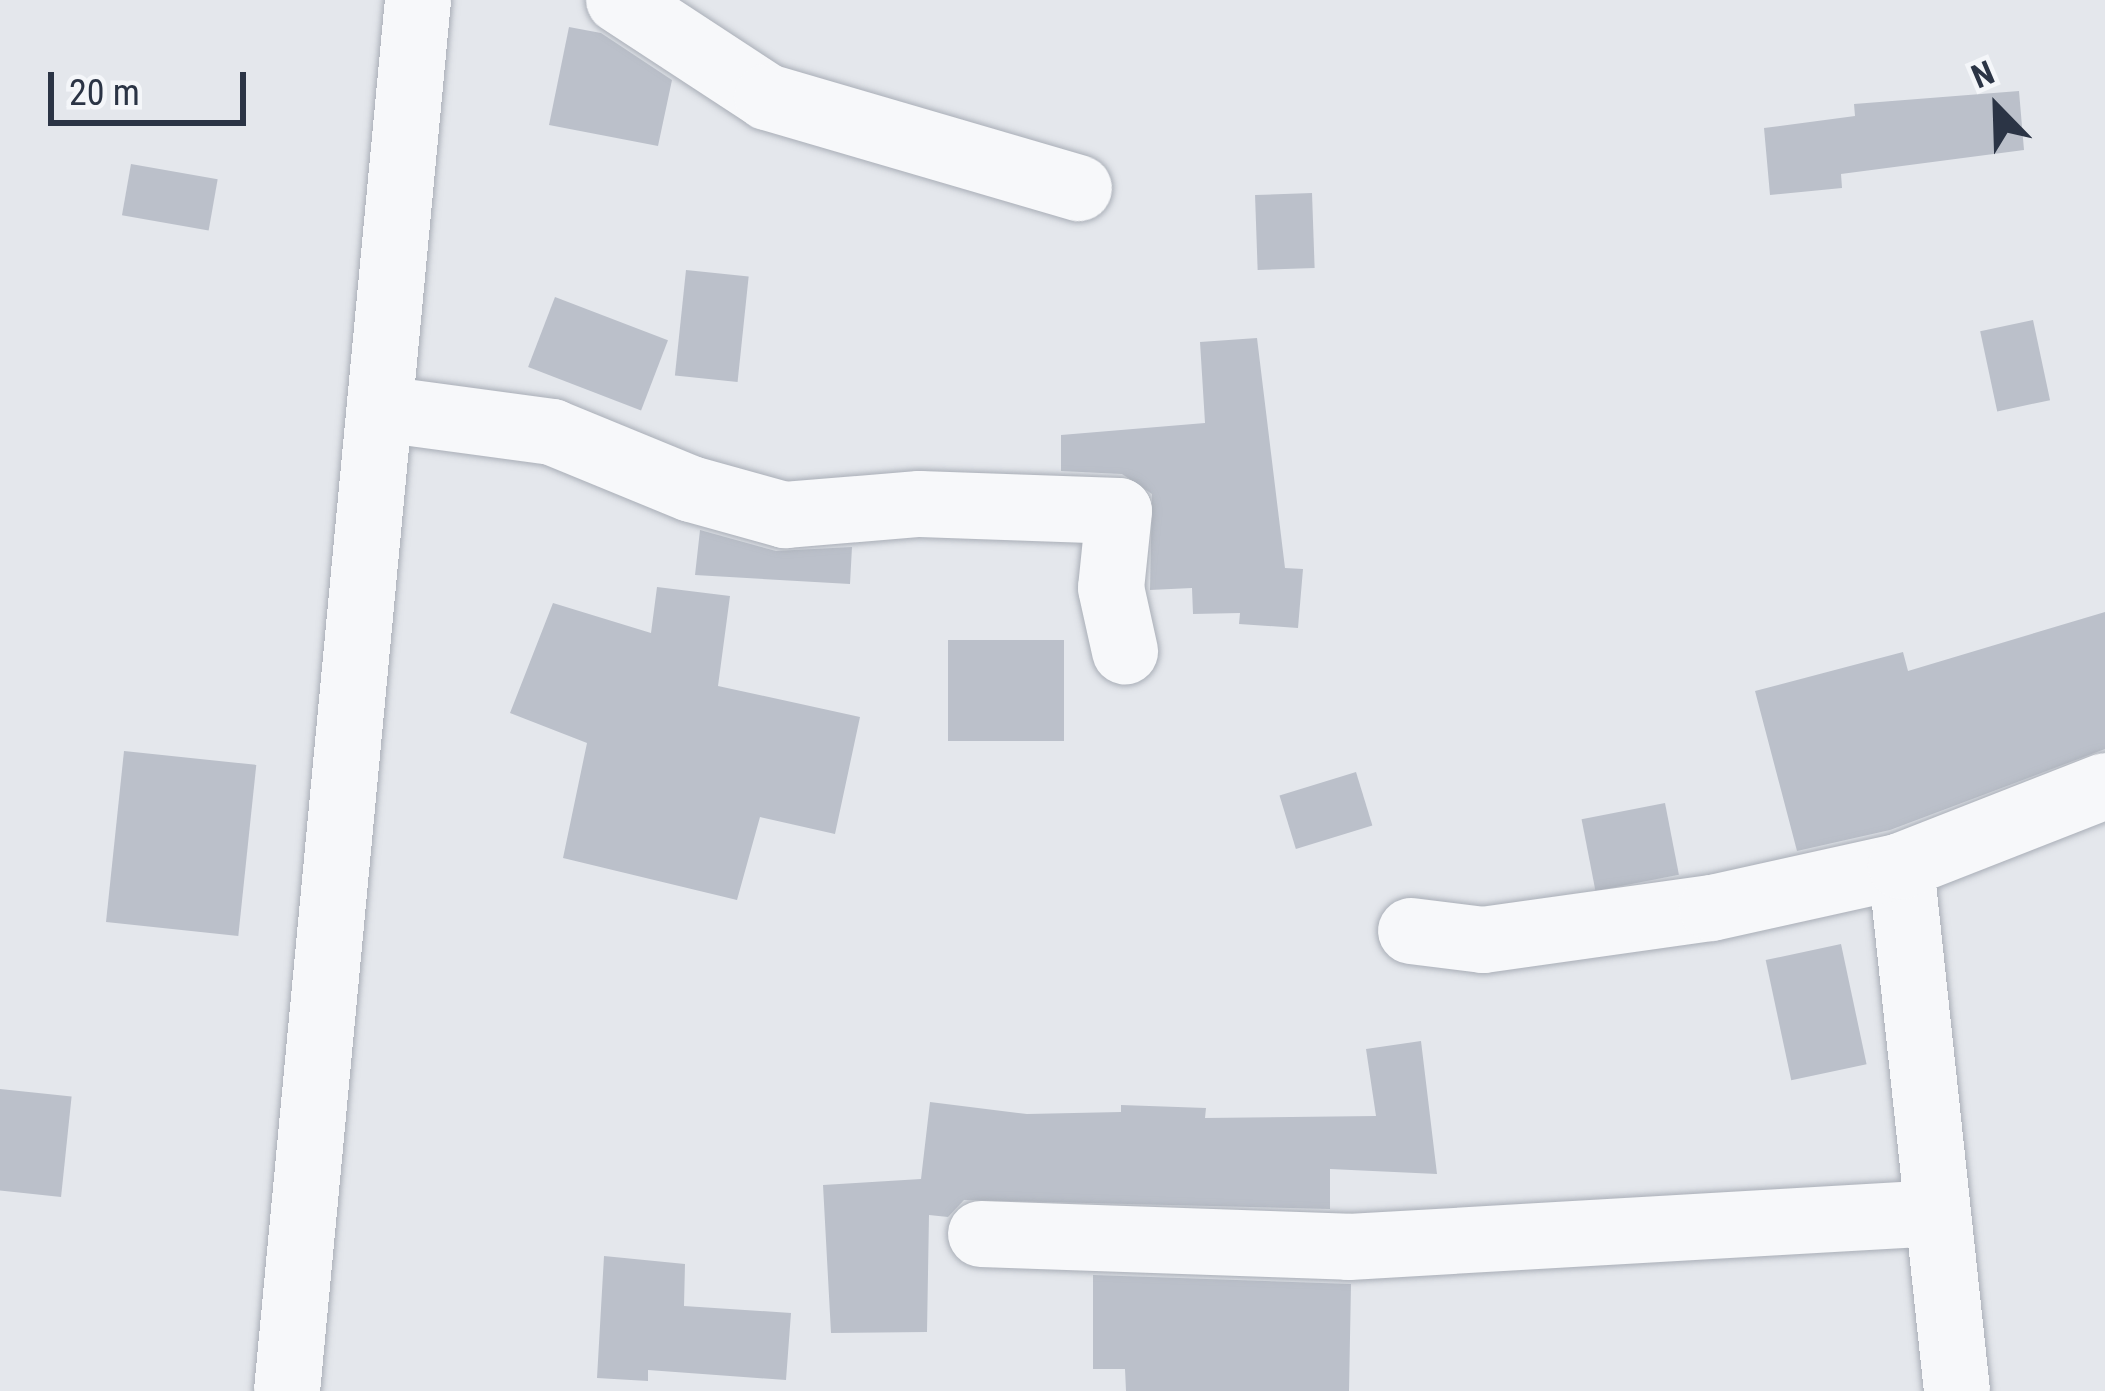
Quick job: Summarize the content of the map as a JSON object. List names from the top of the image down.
{
  "scale_bar": "20 m",
  "north": "top left"
}
